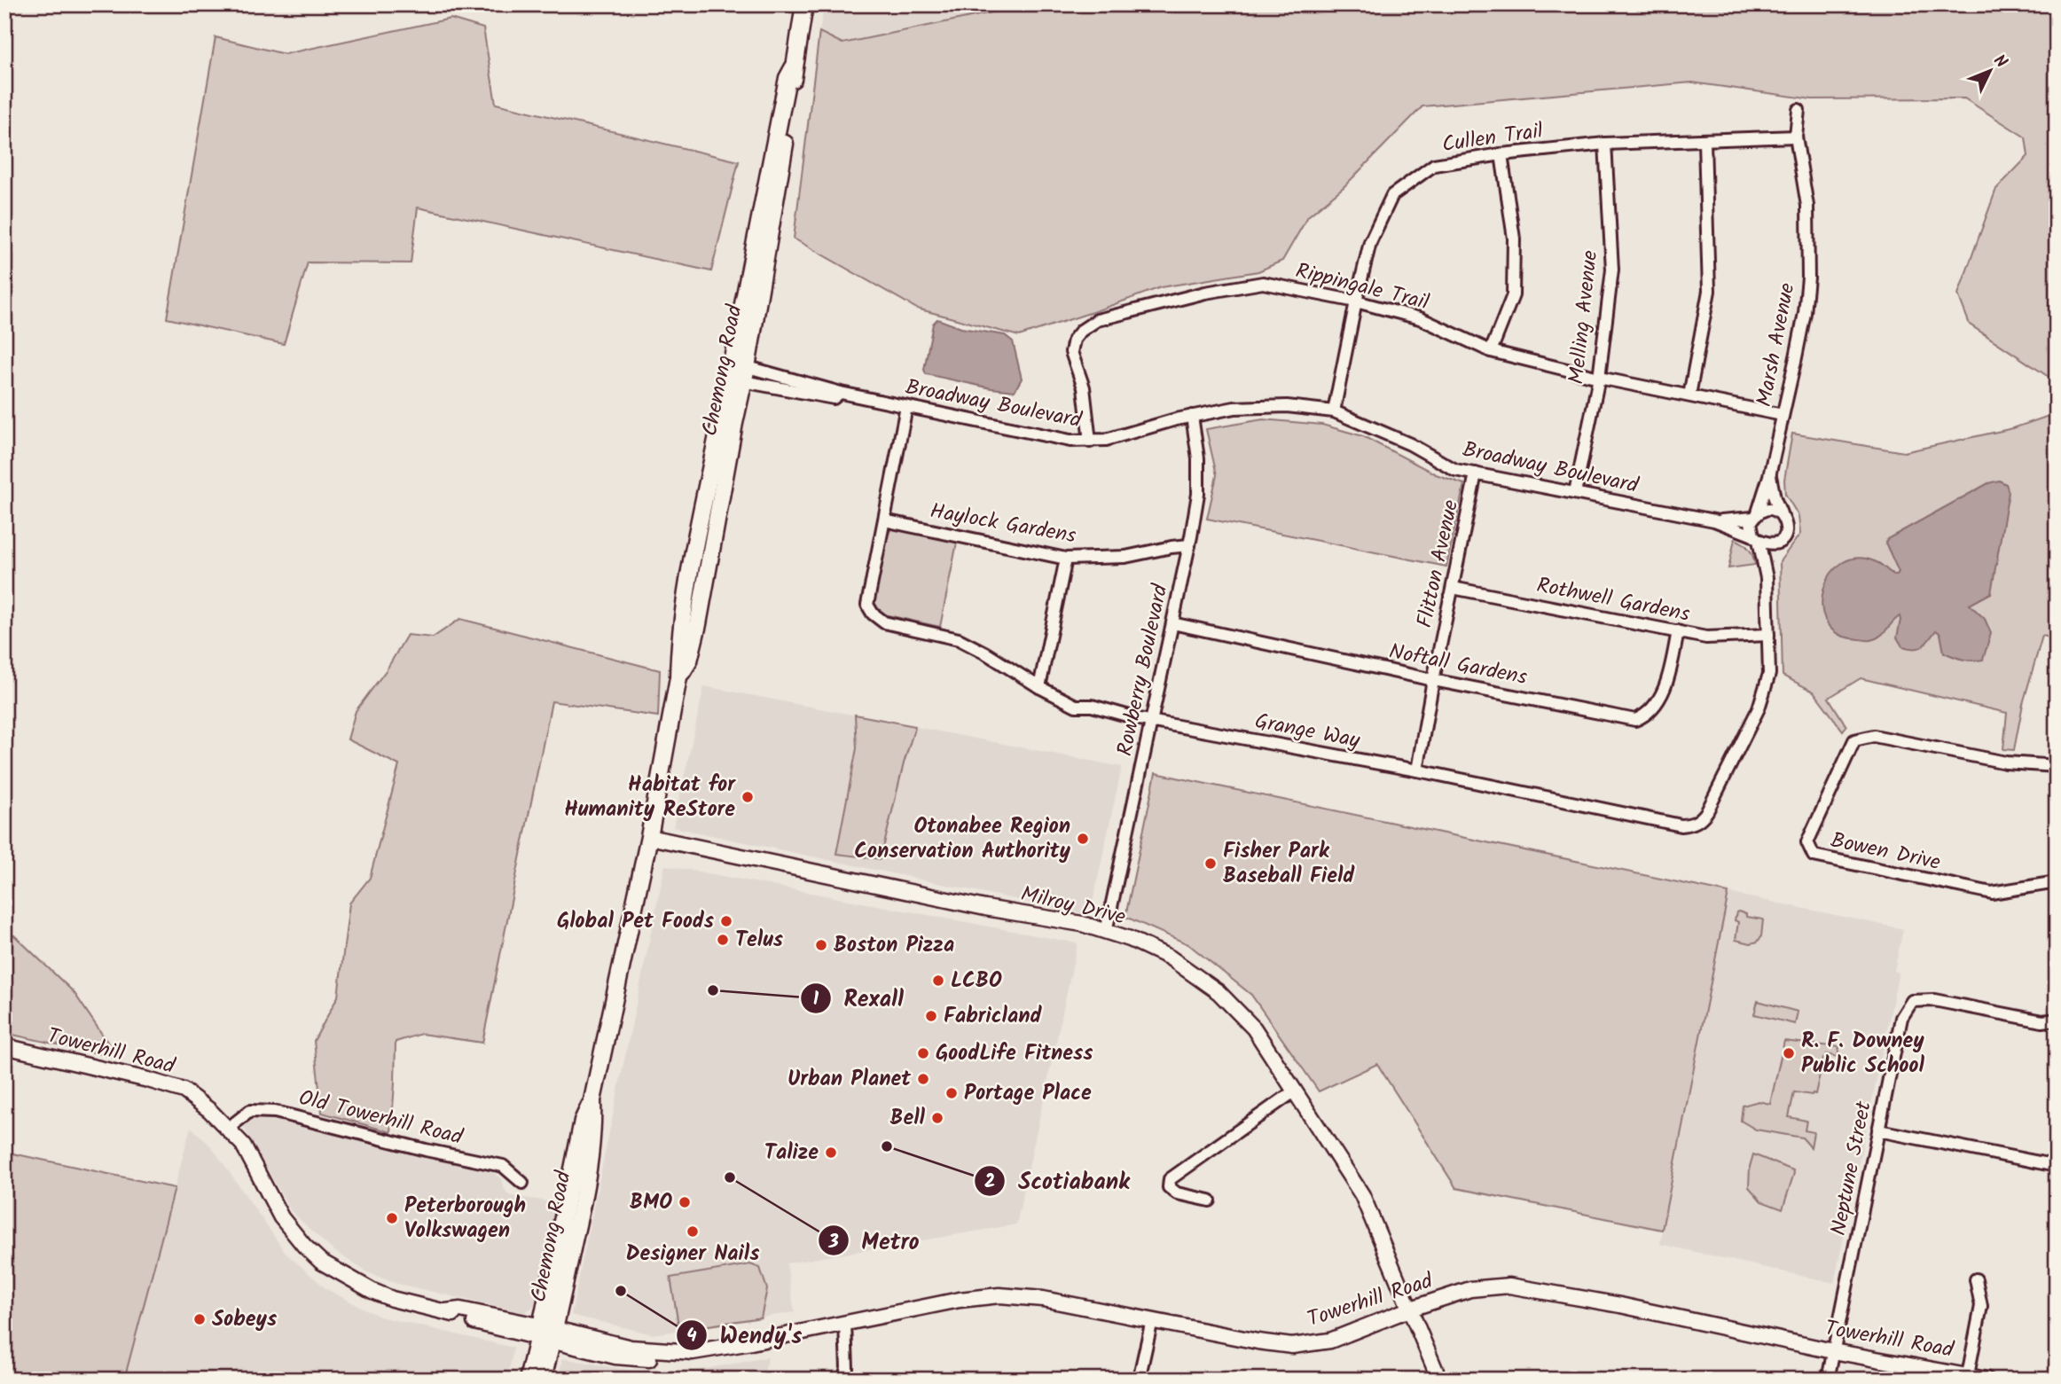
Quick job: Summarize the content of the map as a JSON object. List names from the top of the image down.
{
  "streets": {
    "main road": ["Chemong Road"],
    "street": [
      "Cullen Trail",
      "Rippingale Trail",
      "Melling Avenue",
      "Marsh Avenue",
      "Broadway Boulevard",
      "Haylock Gardens",
      "Flitton Avenue",
      "Rothwell Gardens",
      "Noftall Gardens",
      "Rowberry Boulevard",
      "Grange Way",
      "Bowen Drive",
      "Milroy Drive",
      "Towerhill Road",
      "Old Towerhill Road",
      "Neptune Street"
    ]
  },
  "crossings": [
    ["Cullen Trail", "Rippingale Trail"],
    ["Cullen Trail", "Melling Avenue"],
    ["Cullen Trail", "Marsh Avenue"],
    ["Cullen Trail", "Broadway Boulevard"],
    ["Rippingale Trail", "Melling Avenue"],
    ["Rippingale Trail", "Marsh Avenue"],
    ["Rippingale Trail", "Broadway Boulevard"],
    ["Melling Avenue", "Broadway Boulevard"],
    ["Marsh Avenue", "Broadway Boulevard"],
    ["Marsh Avenue", "Grange Way"],
    ["Chemong Road", "Broadway Boulevard"],
    ["Chemong Road", "Milroy Drive"],
    ["Chemong Road", "Towerhill Road"],
    ["Broadway Boulevard", "Flitton Avenue"],
    ["Broadway Boulevard", "Rowberry Boulevard"],
    ["Broadway Boulevard", "Grange Way"],
    ["Haylock Gardens", "Rowberry Boulevard"],
    ["Haylock Gardens", "Grange Way"],
    ["Flitton Avenue", "Rothwell Gardens"],
    ["Flitton Avenue", "Noftall Gardens"],
    ["Flitton Avenue", "Grange Way"],
    ["Rothwell Gardens", "Noftall Gardens"],
    ["Rothwell Gardens", "Grange Way"],
    ["Noftall Gardens", "Rowberry Boulevard"],
    ["Rowberry Boulevard", "Grange Way"],
    ["Rowberry Boulevard", "Milroy Drive"],
    ["Milroy Drive", "Towerhill Road"],
    ["Towerhill Road", "Old Towerhill Road"],
    ["Towerhill Road", "Neptune Street"]
  ],
  "places": [
    "Habitat for Humanity ReStore",
    "Otonabee Region Conservation Authority",
    "Fisher Park Baseball Field",
    "Global Pet Foods",
    "Telus",
    "Boston Pizza",
    "LCBO",
    "Rexall",
    "Fabricland",
    "GoodLife Fitness",
    "R. F. Downey Public School",
    "Urban Planet",
    "Portage Place",
    "Bell",
    "Scotiabank",
    "Talize",
    "Metro",
    "BMO",
    "Peterborough Volkswagen",
    "Designer Nails",
    "Wendy's",
    "Sobeys"
  ],
  "north": "top right"
}
